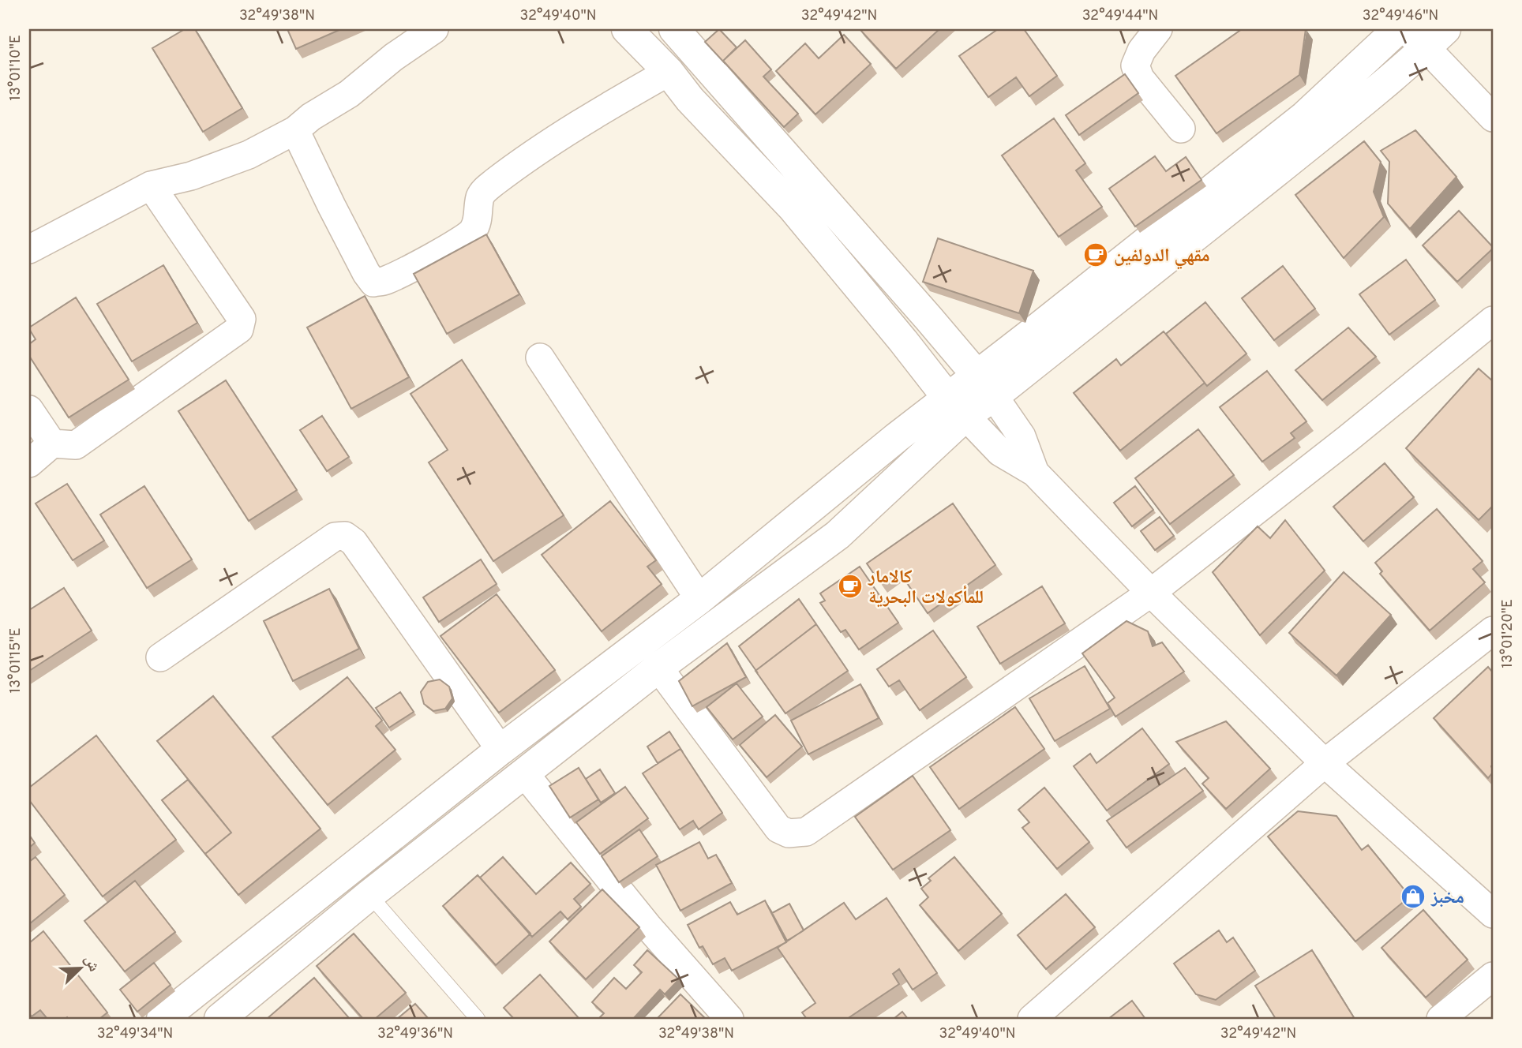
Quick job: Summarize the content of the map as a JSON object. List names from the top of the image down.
{
  "places": {
    "cafe": ["مقهي الدولفين", "كالامار للمأكولات البحرية"],
    "shop": ["مخبز"]
  },
  "north": "top right",
  "coordinates": [
    "32°49'38\"N",
    "32°49'40\"N",
    "32°49'42\"N",
    "32°49'44\"N",
    "32°49'46\"N",
    "13°01'10\"E",
    "13°01'20\"E",
    "13°01'15\"E",
    "32°49'34\"N",
    "32°49'36\"N"
  ]
}
